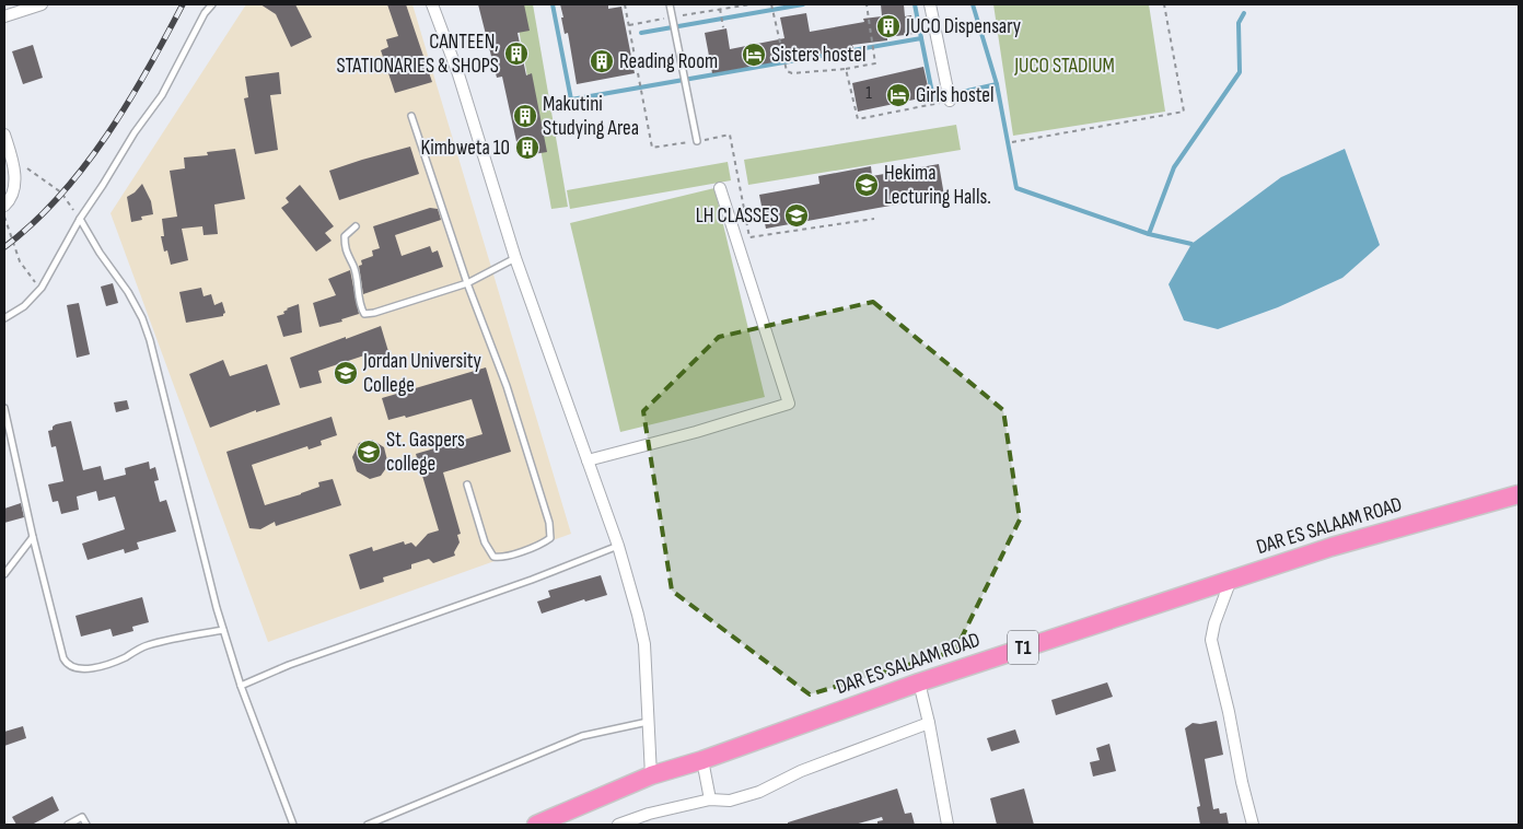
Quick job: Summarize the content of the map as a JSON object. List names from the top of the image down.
{
  "streets": {
    "highway": ["DAR ES SALAAM ROAD", "T1"]
  },
  "parks": ["JUCO STADIUM"],
  "places": {
    "building": [
      "JUCO Dispensary",
      "CANTEEN, STATIONARIES & SHOPS",
      "Reading Room",
      "Makutini Studying Area",
      "Kimbweta 10"
    ],
    "hotel": ["Sisters hostel", "Girls hostel"],
    "school or university": [
      "Hekima Lecturing Halls.",
      "LH CLASSES",
      "Jordan University College",
      "St. Gaspers college"
    ]
  },
  "house_numbers": ["1"]
}
